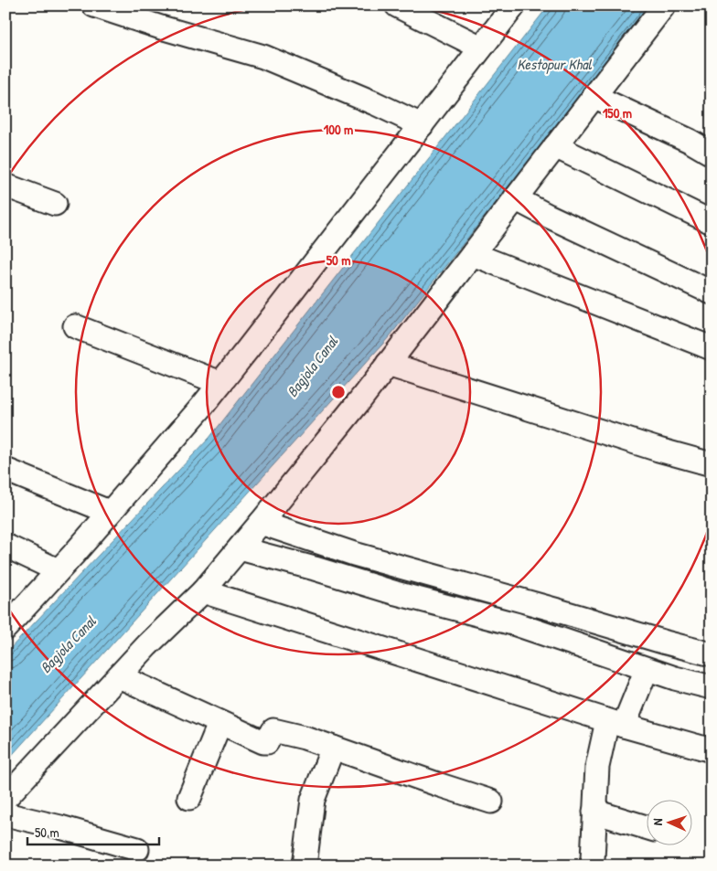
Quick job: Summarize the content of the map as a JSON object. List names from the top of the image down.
{
  "water": ["Kestopur Khal", "Bagjola Canal"],
  "scale_bar": "50 m",
  "north": "left",
  "rings": ["150 m", "100 m", "50 m"]
}
